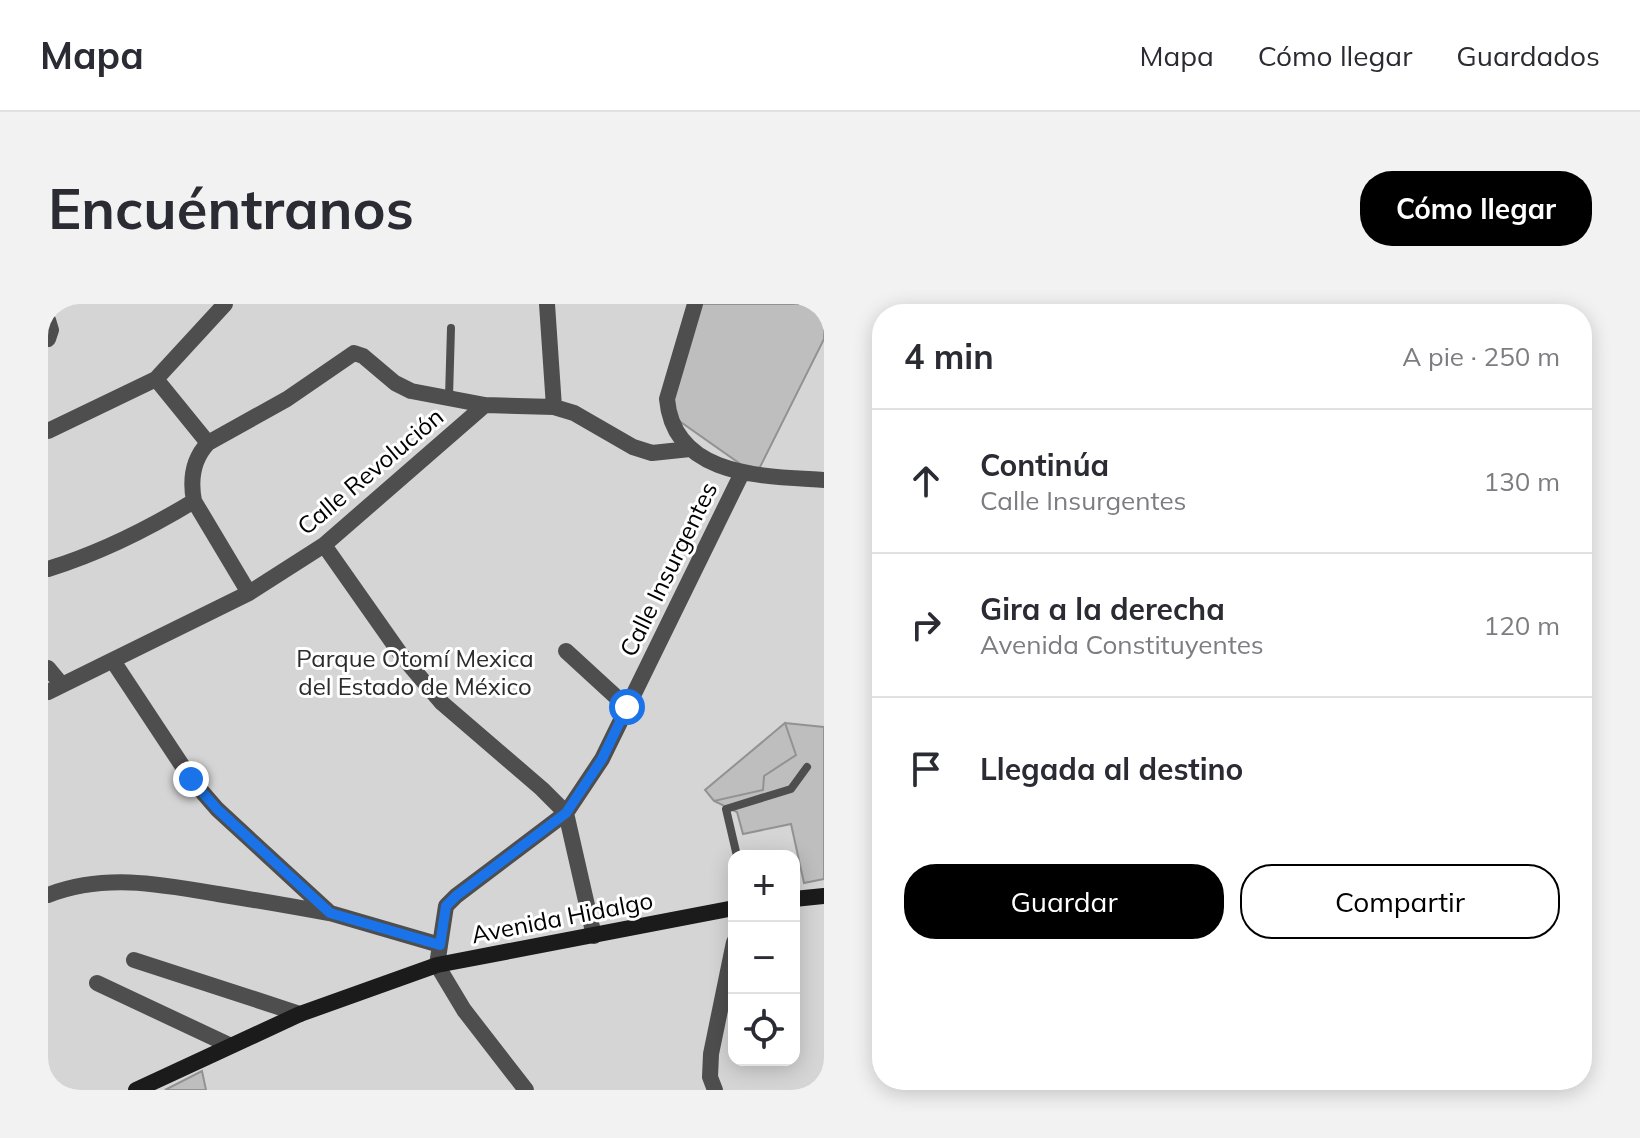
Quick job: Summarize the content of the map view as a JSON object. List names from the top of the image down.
{
  "streets": {
    "main road": ["Avenida Hidalgo"],
    "street": ["Calle Revolución", "Calle Insurgentes"]
  },
  "crossings": [
    ["Calle Insurgentes", "Avenida Hidalgo"]
  ],
  "parks": ["Parque Otomí Mexica del Estado de México"],
  "page": {
    "header": "Mapa",
    "nav": ["Mapa", "Cómo llegar", "Guardados"],
    "buttons": [
      "Cómo llegar",
      ["Guardar", "Compartir"]
    ],
    "title": "Encuéntranos",
    "heading": ["4 min", "A pie · 250 m"],
    "list": [
      ["Continúa", "Calle Insurgentes", "130 m"],
      ["Gira a la derecha", "Avenida Constituyentes", "120 m"],
      "Llegada al destino"
    ],
    "map_buttons": ["+", "−"]
  }
}
